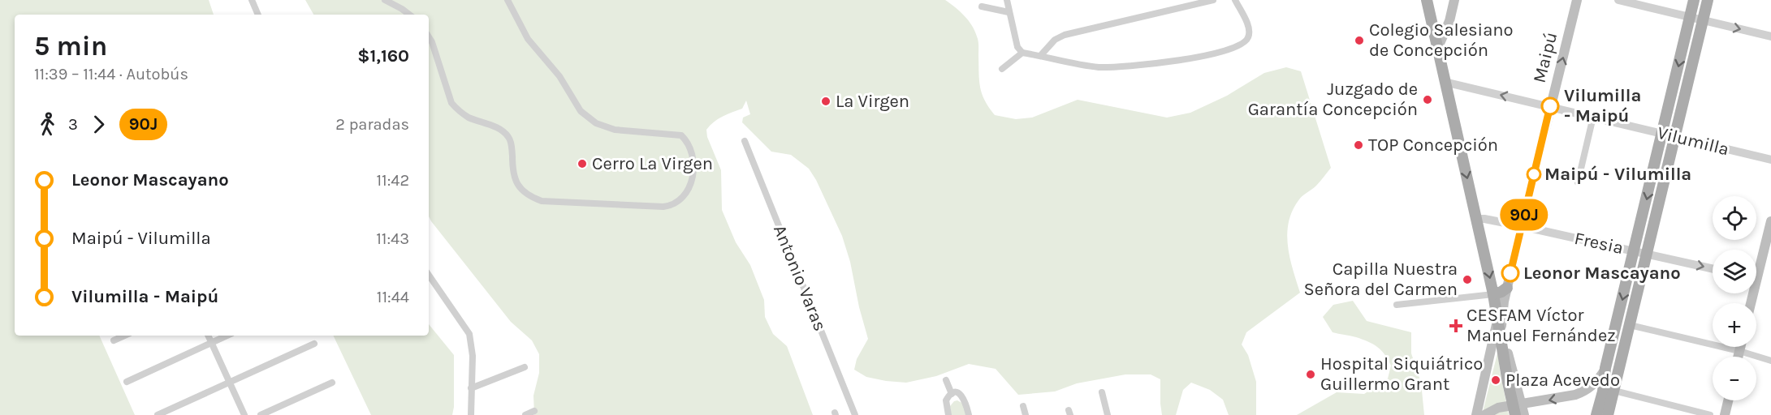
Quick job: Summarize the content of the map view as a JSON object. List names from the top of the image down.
{
  "streets": {
    "main road": ["Maipú"],
    "street": ["Vilumilla", "Fresia", "Antonio Varas"]
  },
  "crossings": [
    ["Maipú", "Vilumilla"],
    ["Maipú", "Fresia"]
  ],
  "places": {
    "other": [
      "Colegio Salesiano de Concepción",
      "Juzgado de Garantía Concepción",
      "La Virgen",
      "Vilumilla - Maipú",
      "TOP Concepción",
      "Cerro La Virgen",
      "Maipú - Vilumilla",
      "Leonor Mascayano",
      "Capilla Nuestra Señora del Carmen",
      "Hospital Siquiátrico Guillermo Grant",
      "Plaza Acevedo"
    ],
    "health": ["CESFAM Víctor Manuel Fernández"]
  },
  "lines": ["bus line 90J"],
  "page": {
    "on_map": "90J",
    "heading": ["5 min", "11:39 – 11:44 · Autobús", "$1,160"],
    "legs": ["3", "90J", "2 paradas"],
    "list": [
      {
        "name": "Leonor Mascayano",
        "value": "11:42"
      },
      {
        "name": "Maipú - Vilumilla",
        "value": "11:43"
      },
      {
        "name": "Vilumilla - Maipú",
        "value": "11:44"
      }
    ],
    "map_buttons": ["+", "−"]
  }
}
